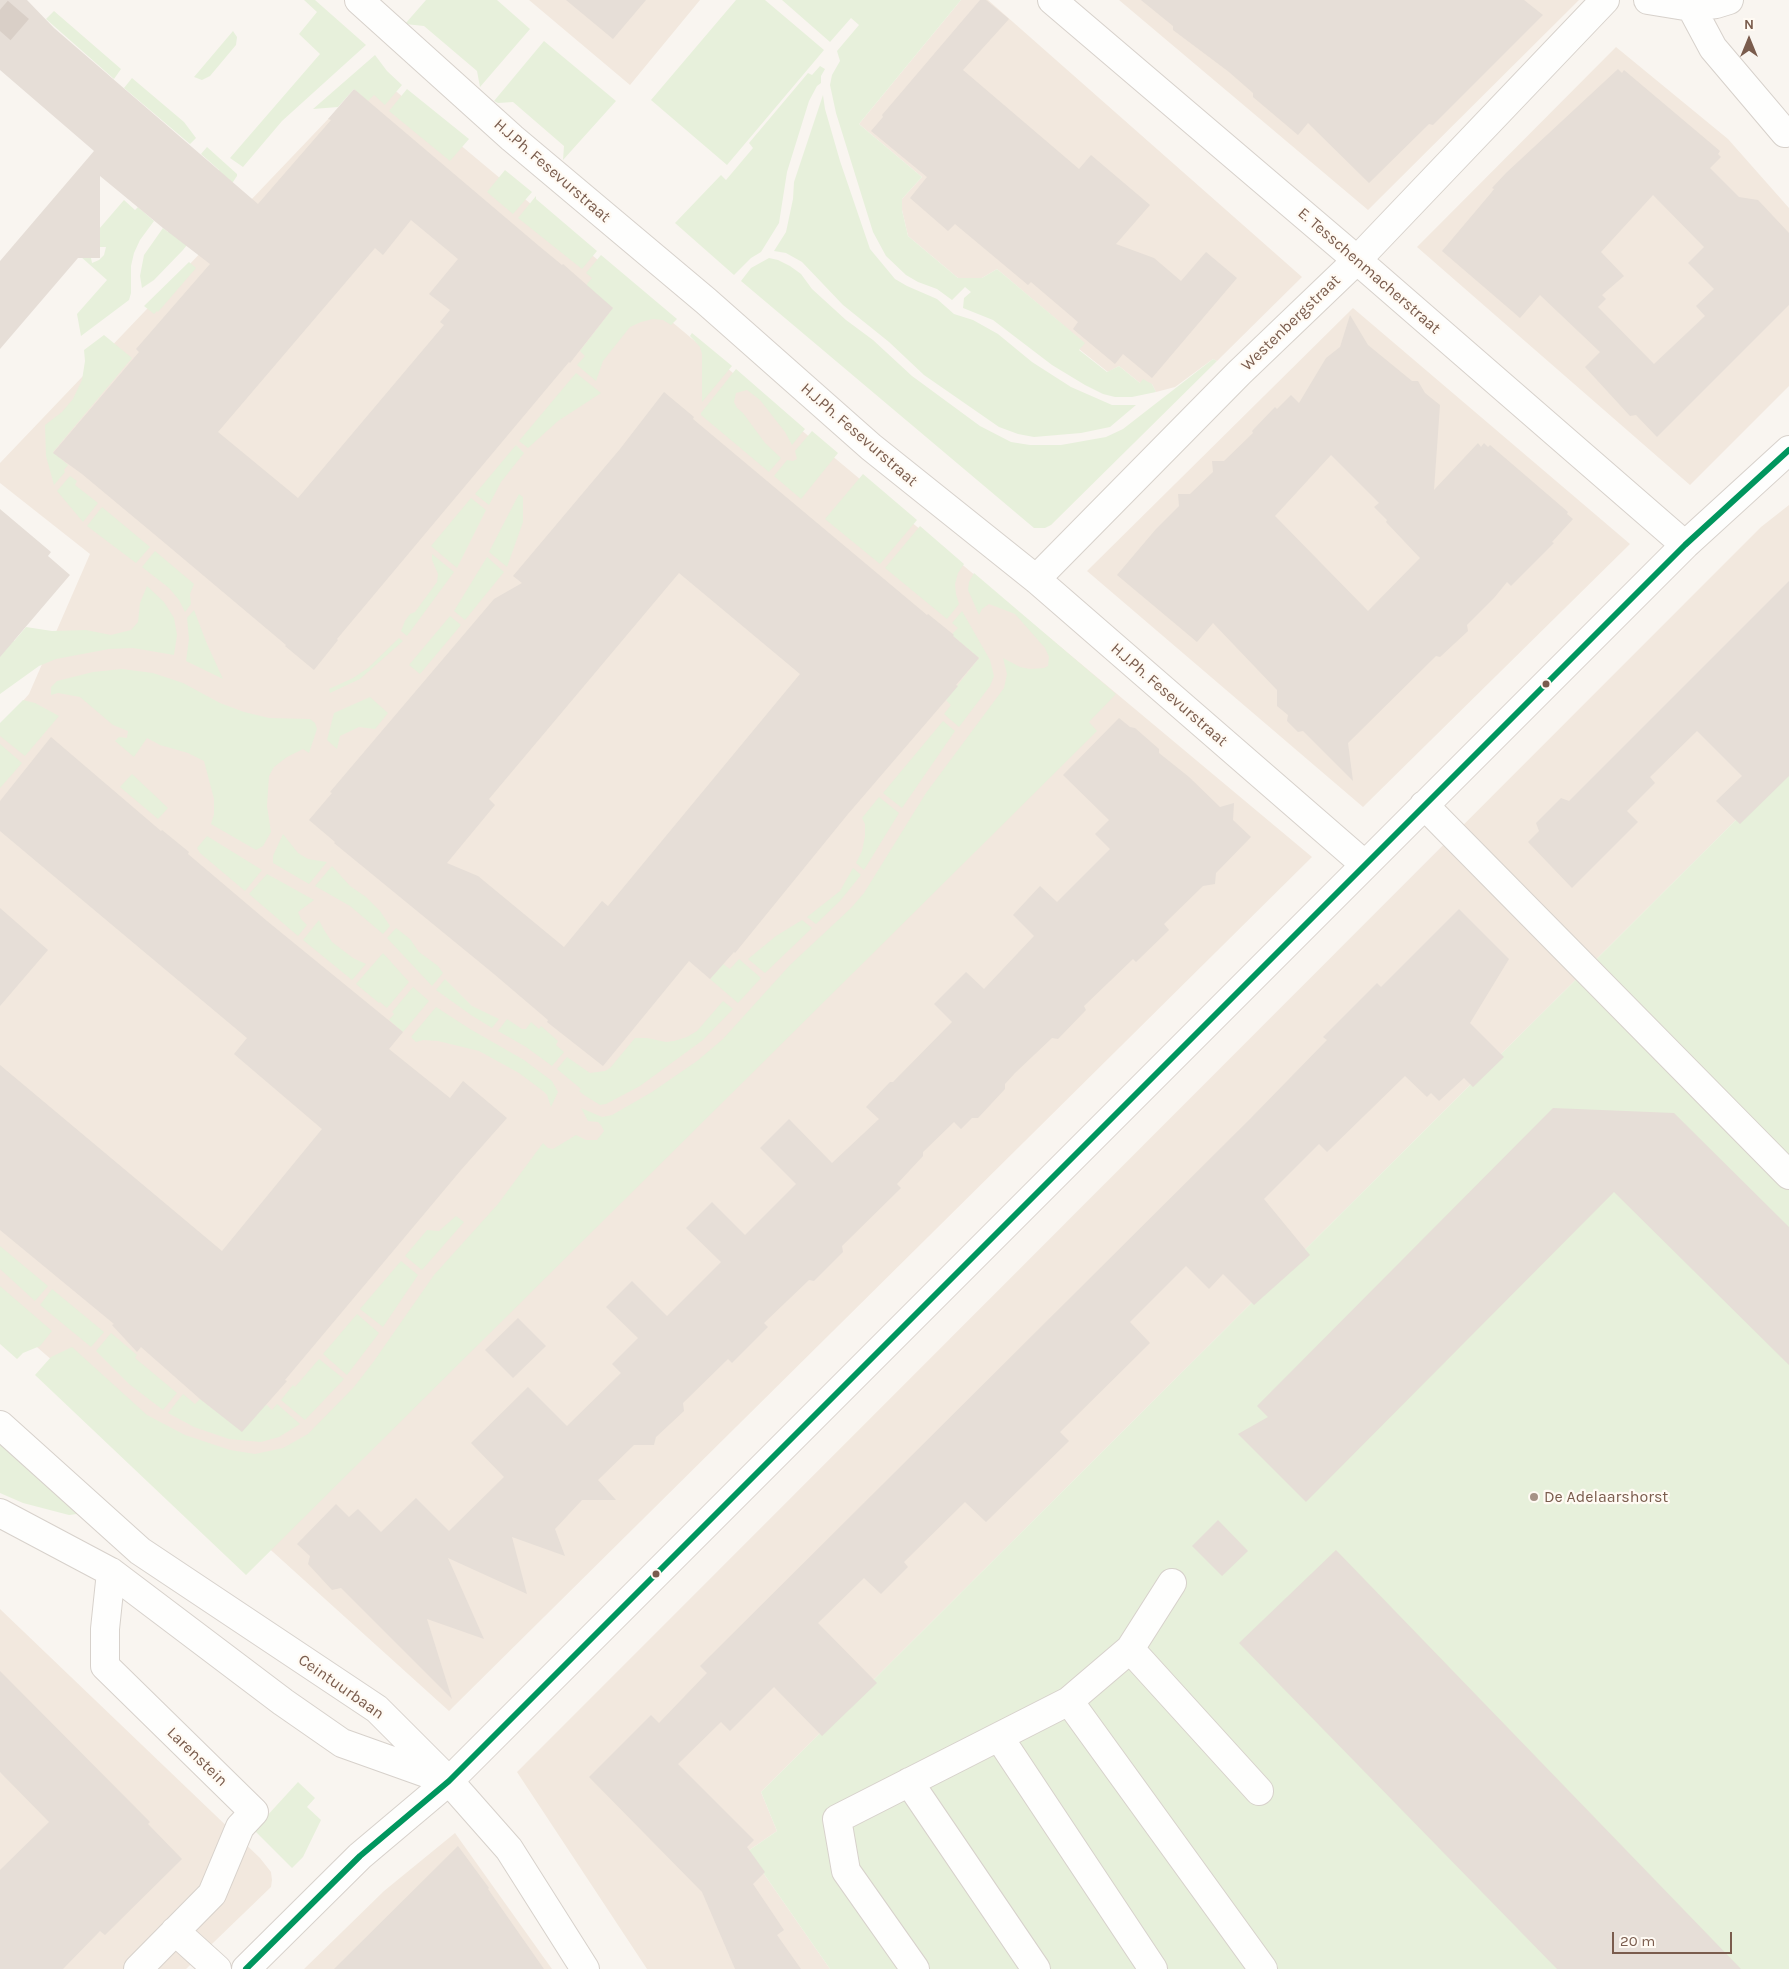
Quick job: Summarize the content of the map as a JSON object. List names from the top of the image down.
{
  "streets": {
    "street": [
      "H.J.Ph. Fesevurstraat",
      "E. Tesschenmacherstraat",
      "Westenbergstraat",
      "Ceintuurbaan",
      "Larenstein"
    ]
  },
  "crossings": [
    ["H.J.Ph. Fesevurstraat", "Westenbergstraat"],
    ["E. Tesschenmacherstraat", "Westenbergstraat"]
  ],
  "places": ["De Adelaarshorst"],
  "scale_bar": "20 m",
  "north": "top"
}
